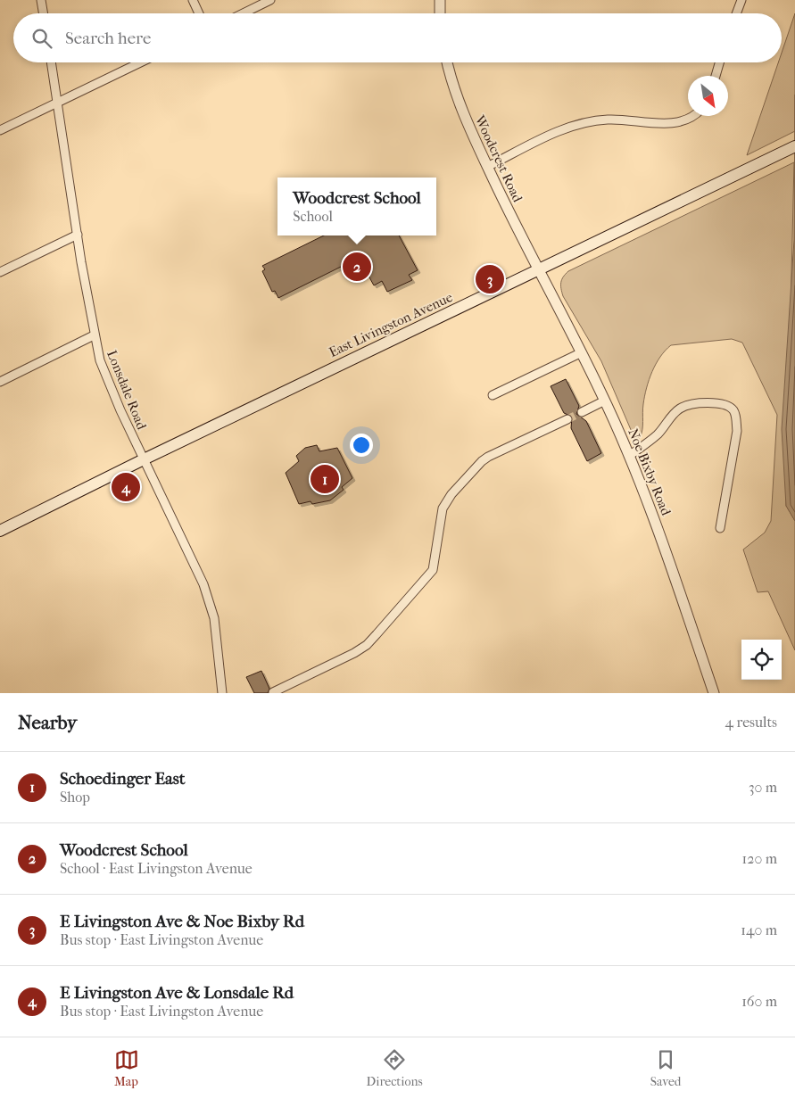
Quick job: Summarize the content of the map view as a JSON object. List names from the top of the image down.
{
  "streets": {
    "main road": ["East Livingston Avenue"],
    "street": ["Woodcrest Road", "Lonsdale Road", "Noe Bixby Road"]
  },
  "crossings": [
    ["Woodcrest Road", "East Livingston Avenue"],
    ["Woodcrest Road", "Noe Bixby Road"],
    ["East Livingston Avenue", "Lonsdale Road"],
    ["East Livingston Avenue", "Noe Bixby Road"]
  ],
  "north": "bottom right",
  "page": {
    "search": "Search here",
    "popup": ["Woodcrest School", "School"],
    "pins": [
      "2",
      "3",
      "1",
      "4"
    ],
    "heading": ["Nearby", "4 results"],
    "list": [
      {
        "mark": "1",
        "name": "Schoedinger East",
        "note": "Shop",
        "value": "30 m"
      },
      {
        "mark": "2",
        "name": "Woodcrest School",
        "note": "School · East Livingston Avenue",
        "value": "120 m"
      },
      {
        "mark": "3",
        "name": "E Livingston Ave & Noe Bixby Rd",
        "note": "Bus stop · East Livingston Avenue",
        "value": "140 m"
      },
      {
        "mark": "4",
        "name": "E Livingston Ave & Lonsdale Rd",
        "note": "Bus stop · East Livingston Avenue",
        "value": "160 m"
      }
    ],
    "nav": ["Map", "Directions", "Saved"]
  }
}
